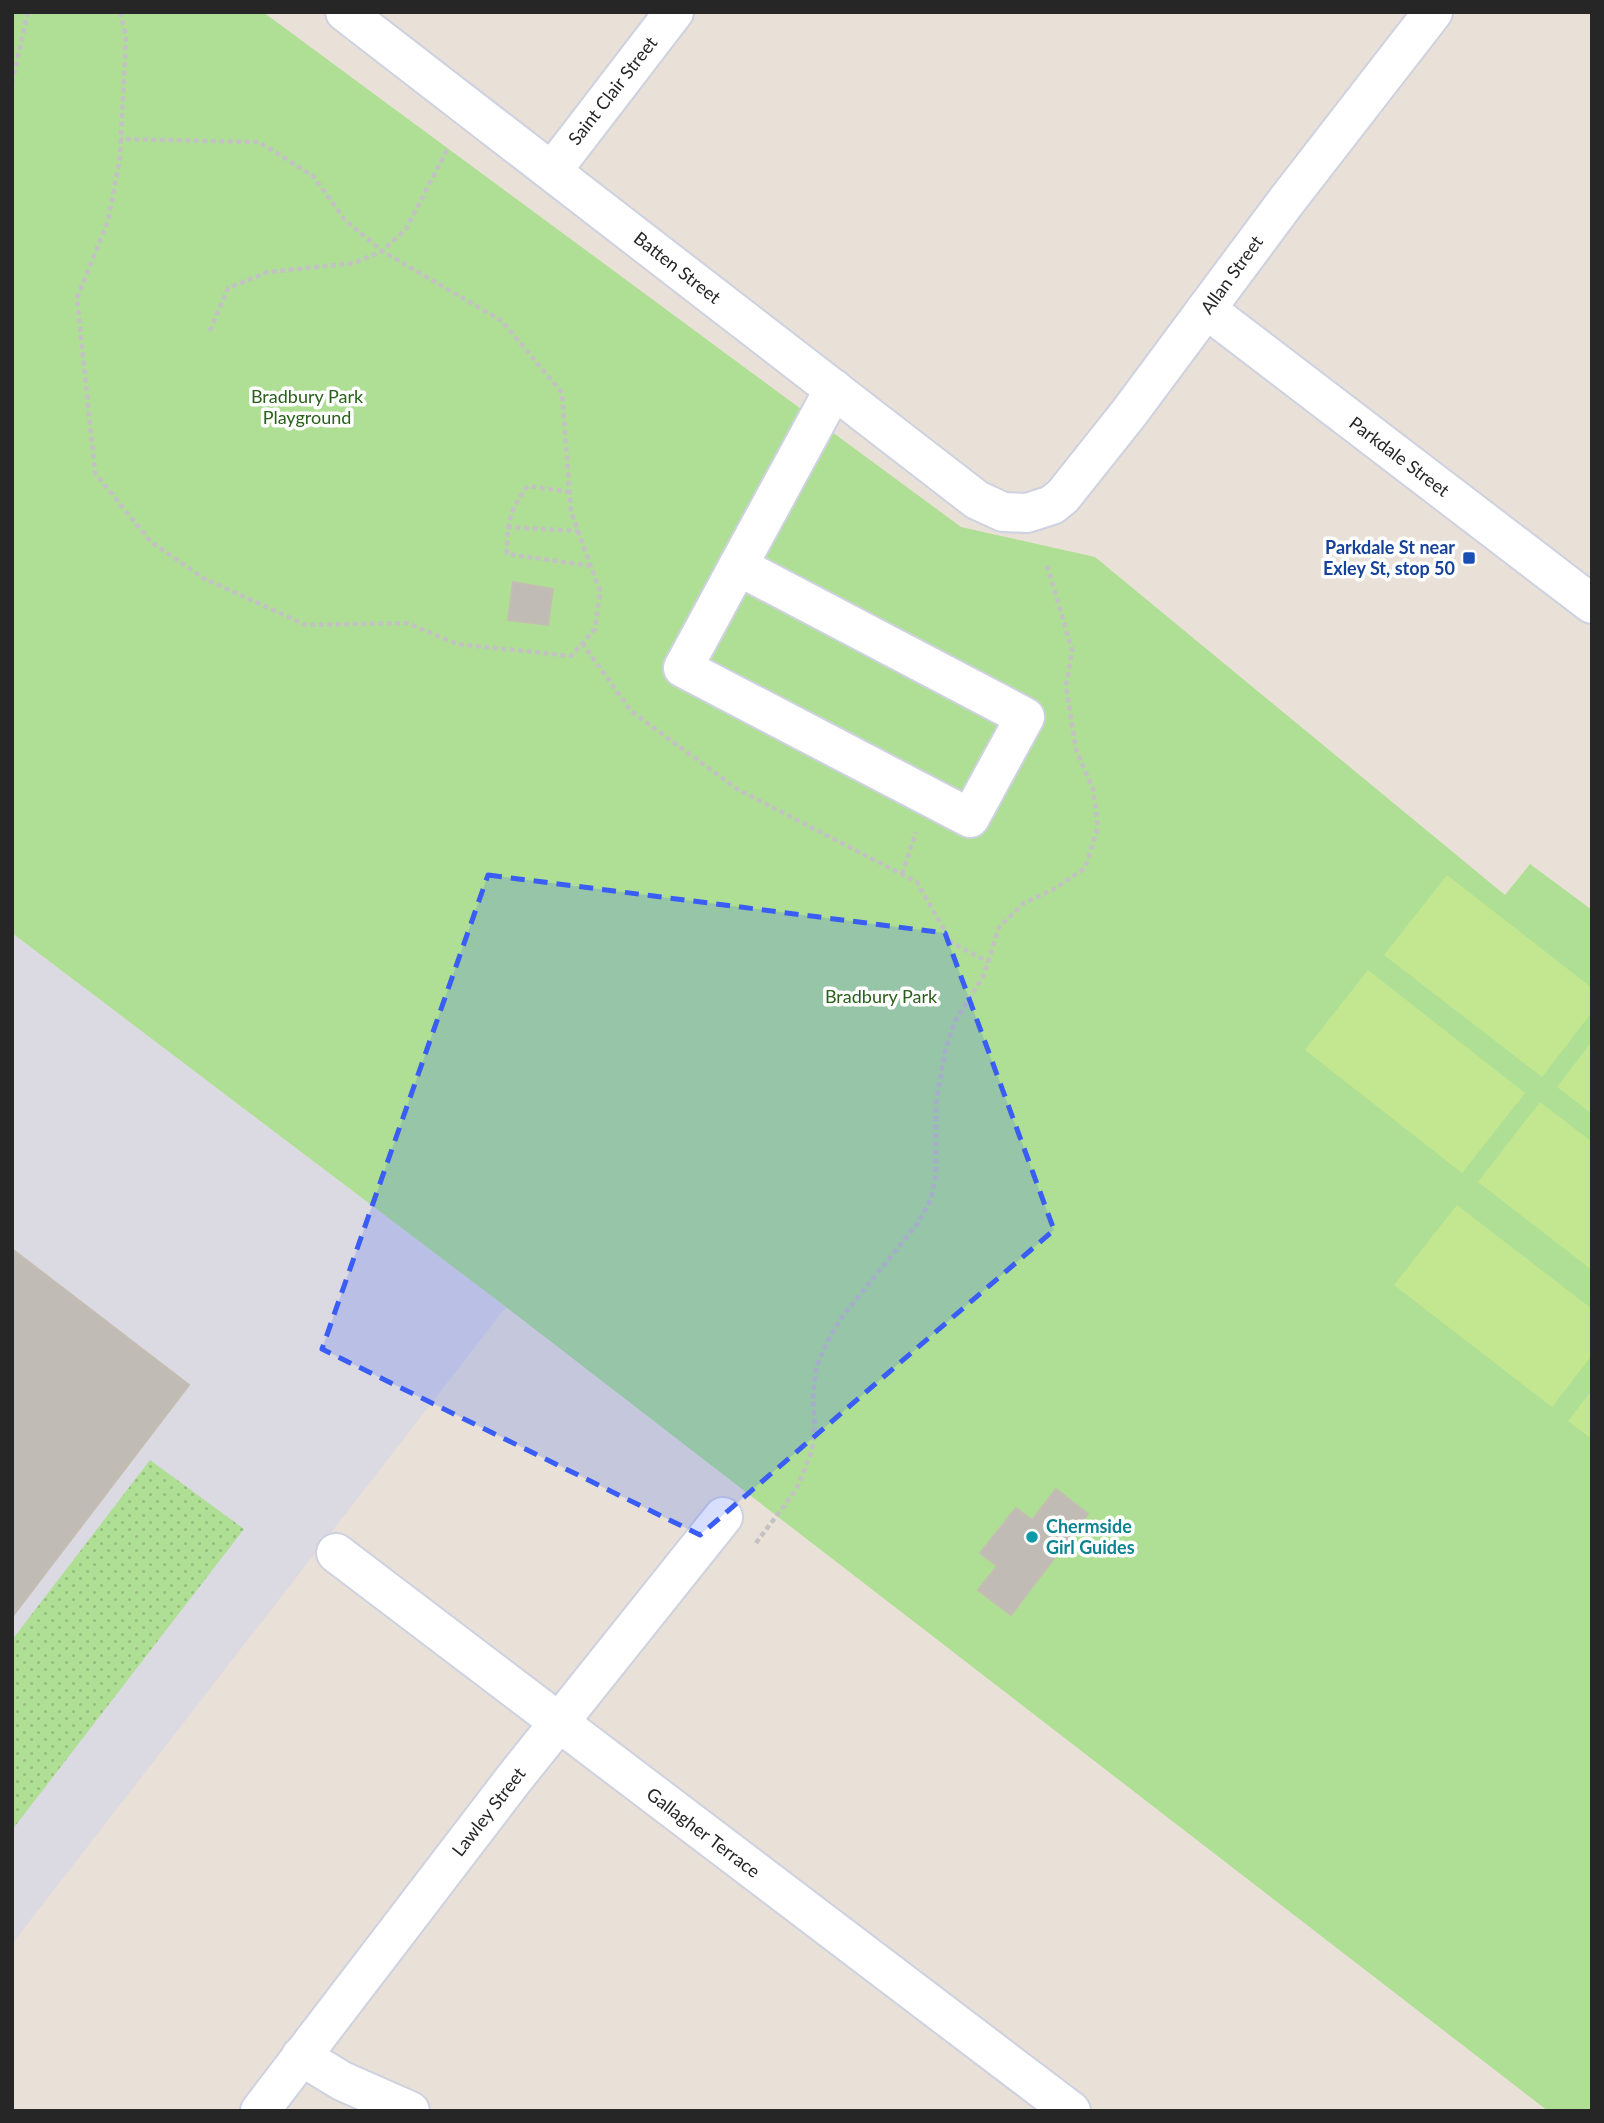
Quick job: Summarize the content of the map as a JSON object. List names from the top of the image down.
{
  "streets": {
    "street": [
      "Saint Clair Street",
      "Batten Street",
      "Allan Street",
      "Parkdale Street",
      "Lawley Street",
      "Gallagher Terrace"
    ]
  },
  "crossings": [
    ["Saint Clair Street", "Batten Street"],
    ["Batten Street", "Allan Street"],
    ["Allan Street", "Parkdale Street"],
    ["Lawley Street", "Gallagher Terrace"]
  ],
  "parks": ["Bradbury Park Playground", "Bradbury Park"],
  "places": {
    "transit": ["Parkdale St near Exley St, stop 50"],
    "other": ["Chermside Girl Guides"]
  }
}
